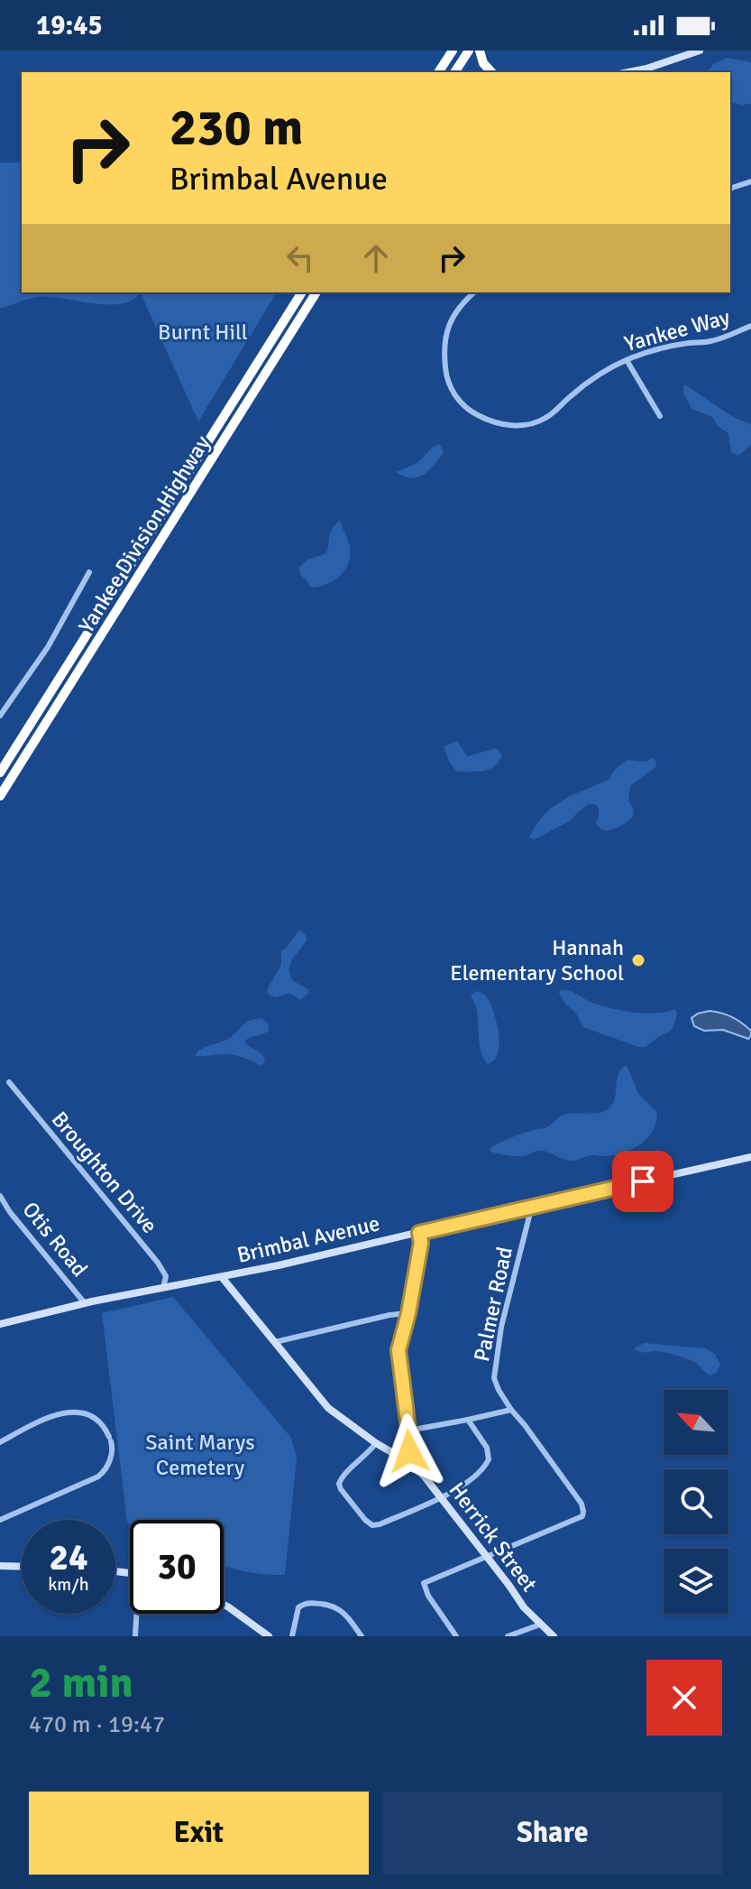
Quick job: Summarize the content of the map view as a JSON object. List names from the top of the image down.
{
  "streets": {
    "highway": ["Yankee Division Highway"],
    "main road": ["Brimbal Avenue", "Herrick Street"],
    "street": [
      "Yankee Way",
      "Broughton Drive",
      "Otis Road",
      "Palmer Road"
    ]
  },
  "crossings": [
    ["Broughton Drive", "Brimbal Avenue"],
    ["Otis Road", "Brimbal Avenue"],
    ["Brimbal Avenue", "Palmer Road"],
    ["Brimbal Avenue", "Herrick Street"],
    ["Palmer Road", "Herrick Street"]
  ],
  "parks": ["Burnt Hill", "Saint Marys Cemetery"],
  "places": ["Hannah Elementary School"],
  "north": "top left",
  "page": {
    "status": "19:45",
    "turn": ["230 m", "Brimbal Avenue"],
    "speed": "24 km/h",
    "limit": "30",
    "heading": ["2 min", "470 m · 19:47"],
    "buttons": ["Exit", "Share"]
  }
}
